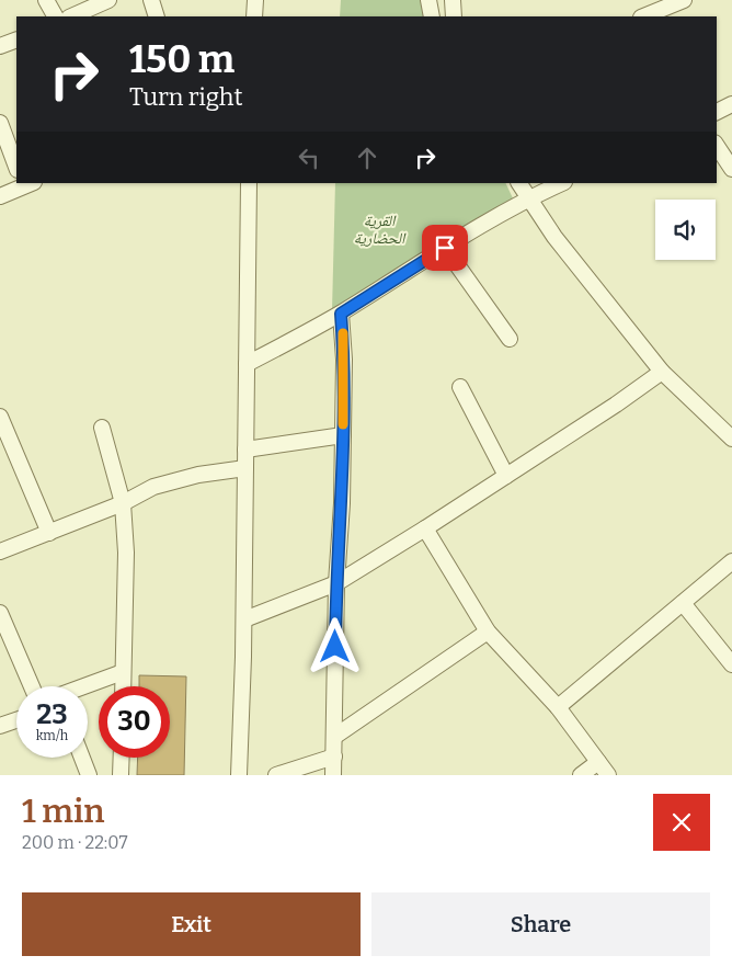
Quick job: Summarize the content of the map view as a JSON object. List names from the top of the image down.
{
  "parks": ["القرية الحضارية"],
  "page": {
    "turn": ["150 m", "Turn right"],
    "speed": "23 km/h",
    "limit": "30",
    "heading": ["1 min", "200 m · 22:07"],
    "buttons": ["Exit", "Share"]
  }
}
